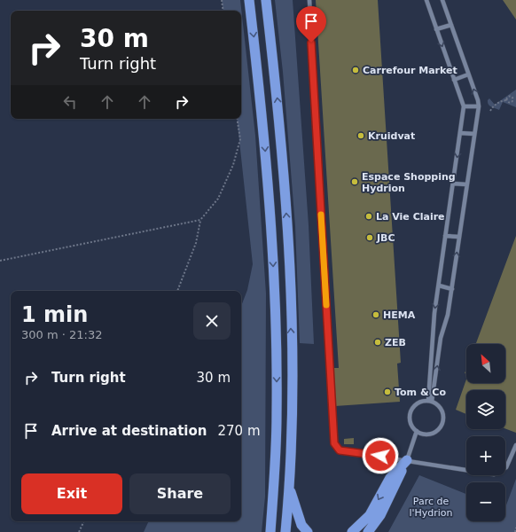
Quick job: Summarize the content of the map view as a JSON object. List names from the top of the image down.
{
  "parks": ["Parc de l'Hydrion"],
  "places": [
    "Carrefour Market",
    "Kruidvat",
    "Espace Shopping Hydrion",
    "La Vie Claire",
    "JBC",
    "HEMA",
    "ZEB",
    "Tom & Co"
  ],
  "north": "top left",
  "page": {
    "turn": ["30 m", "Turn right"],
    "heading": ["1 min", "300 m · 21:32"],
    "map_buttons": ["+", "−"],
    "list": [
      {
        "name": "Turn right",
        "value": "30 m"
      },
      {
        "name": "Arrive at destination",
        "value": "270 m"
      }
    ],
    "buttons": ["Exit", "Share"]
  }
}
